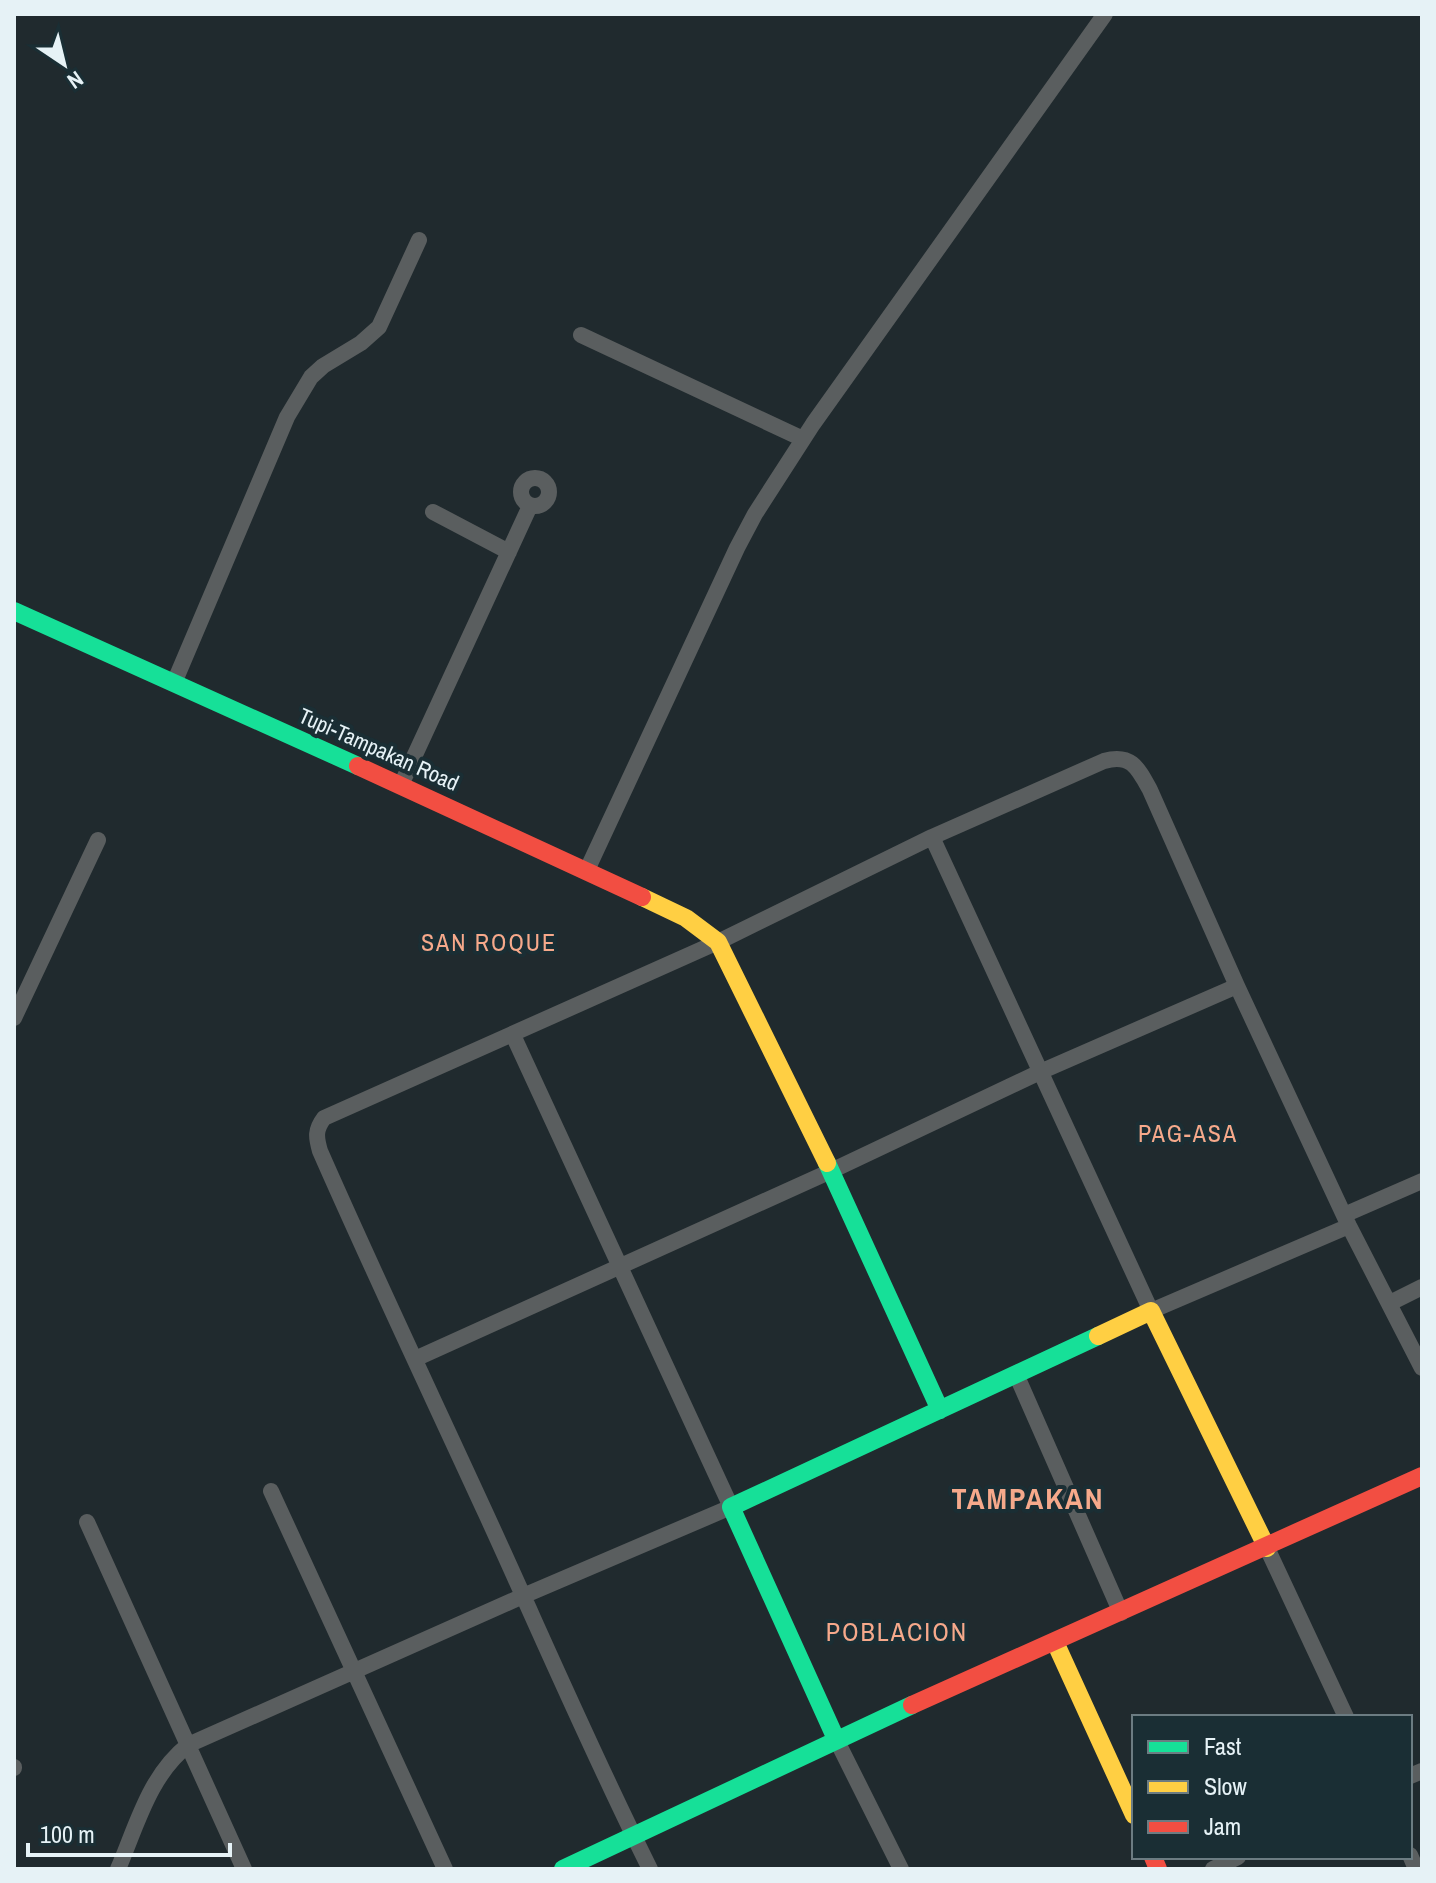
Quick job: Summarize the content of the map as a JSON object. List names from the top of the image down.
{
  "streets": {
    "main road": ["Tupi-Tampakan Road"]
  },
  "districts": [
    "SAN ROQUE",
    "PAG-ASA",
    "TAMPAKAN",
    "POBLACION"
  ],
  "legend": ["Fast", "Slow", "Jam"],
  "scale_bar": "100 m",
  "north": "bottom right"
}
